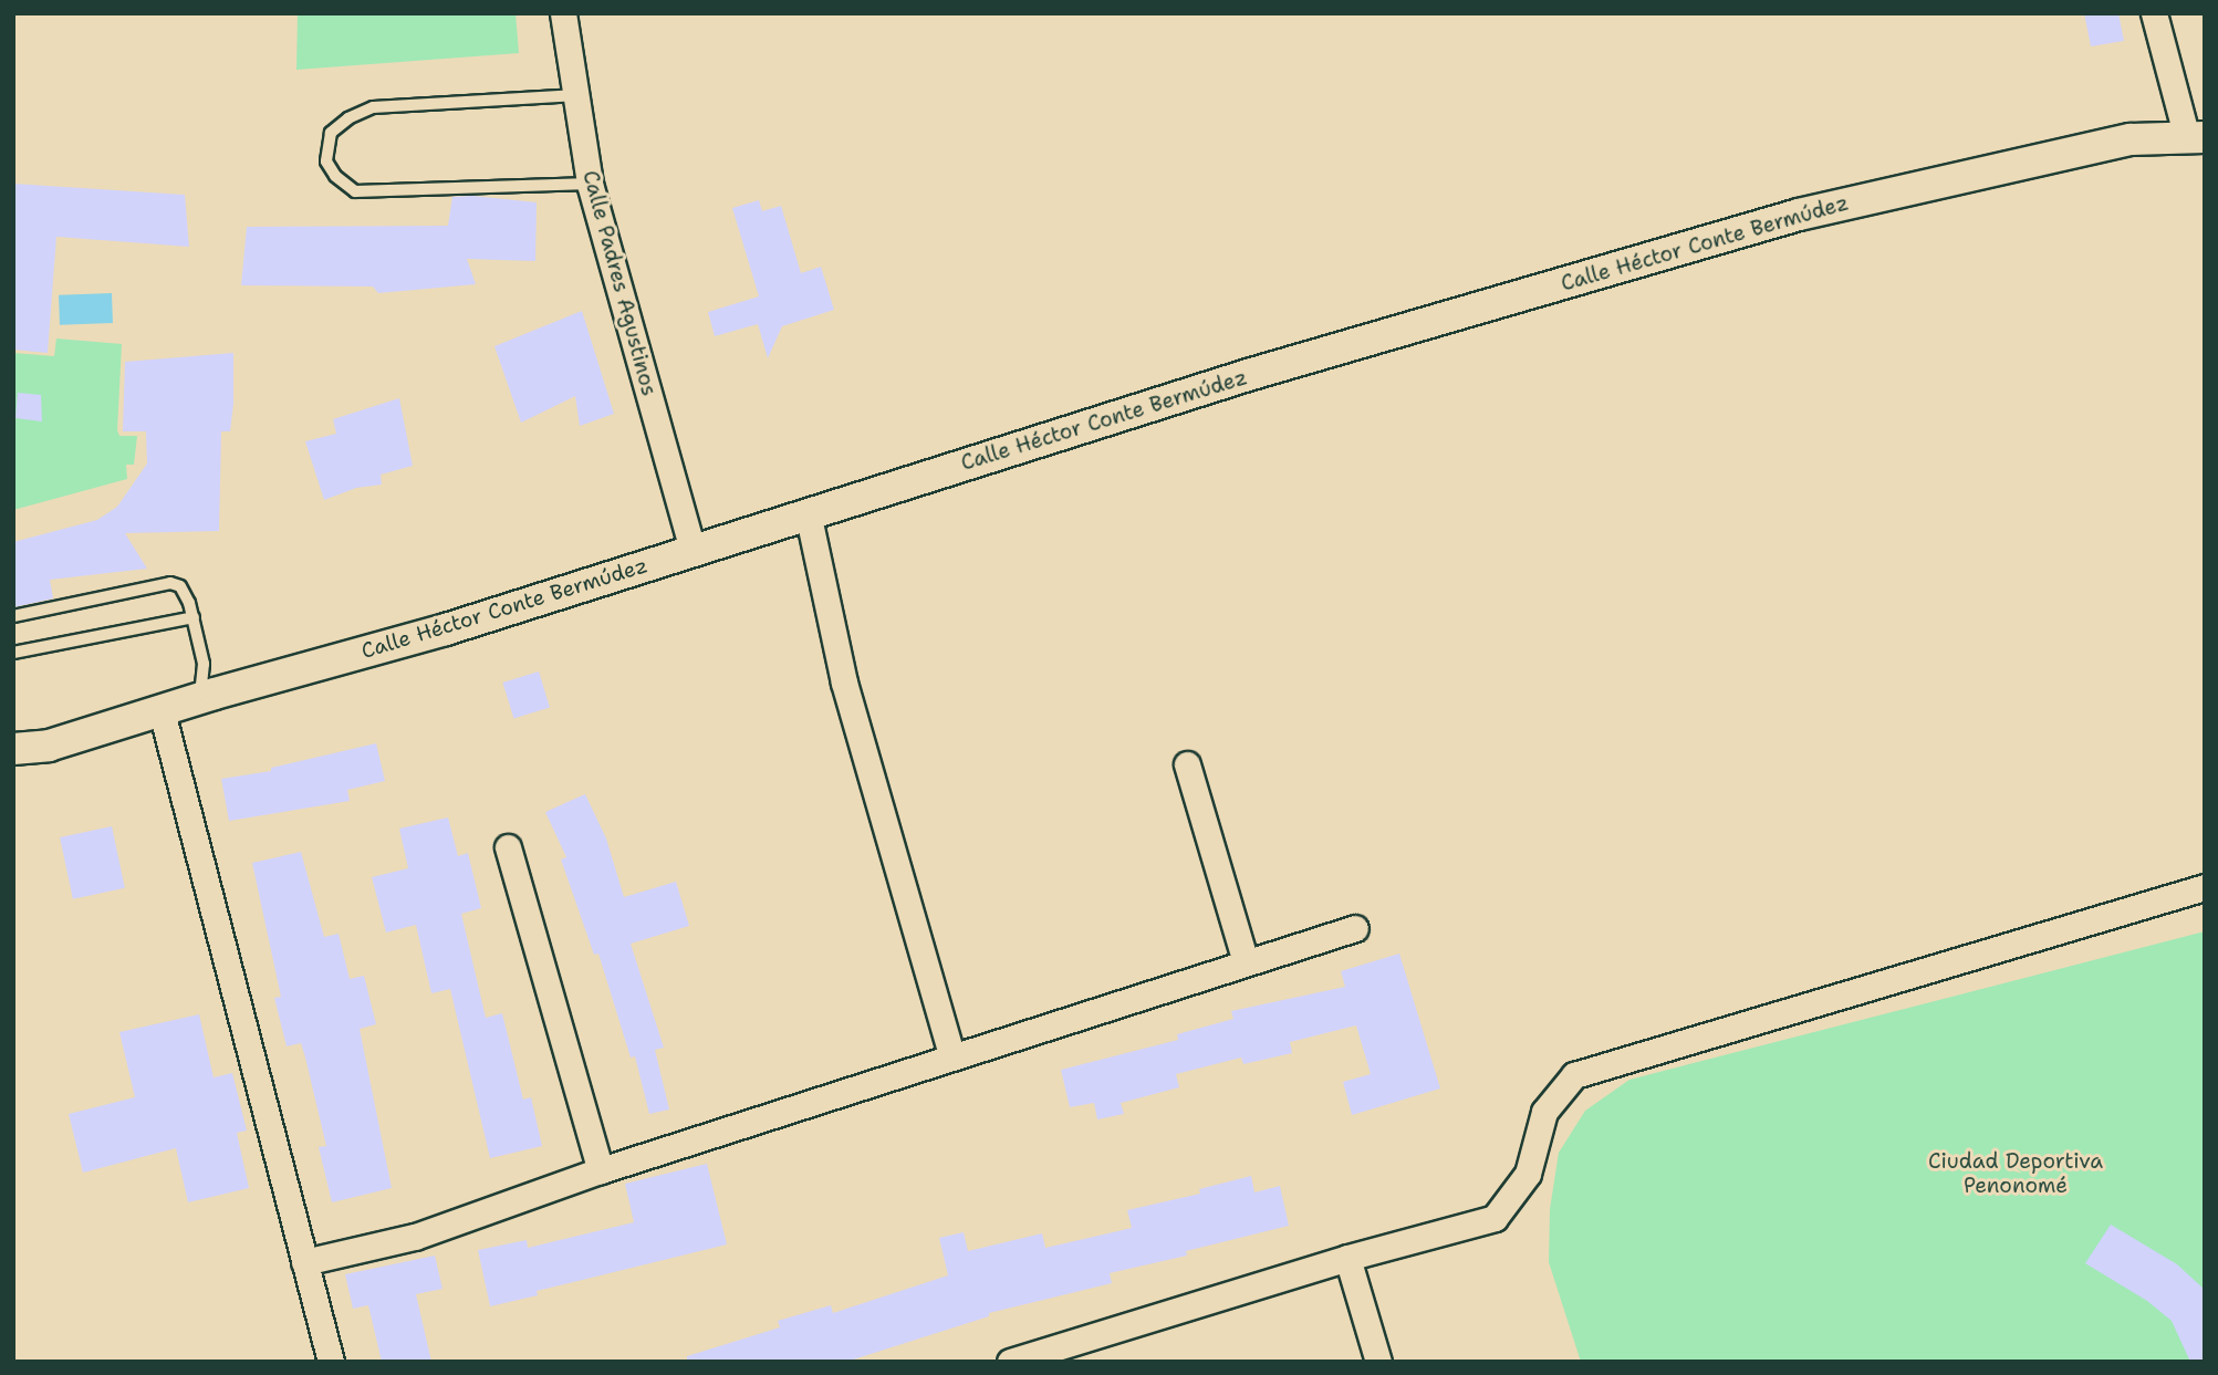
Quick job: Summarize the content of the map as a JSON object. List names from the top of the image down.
{
  "streets": {
    "street": ["Calle Héctor Conte Bermúdez", "Calle Padres Agustinos"]
  },
  "crossings": [
    ["Calle Héctor Conte Bermúdez", "Calle Padres Agustinos"]
  ],
  "parks": ["Ciudad Deportiva Penonomé"]
}
